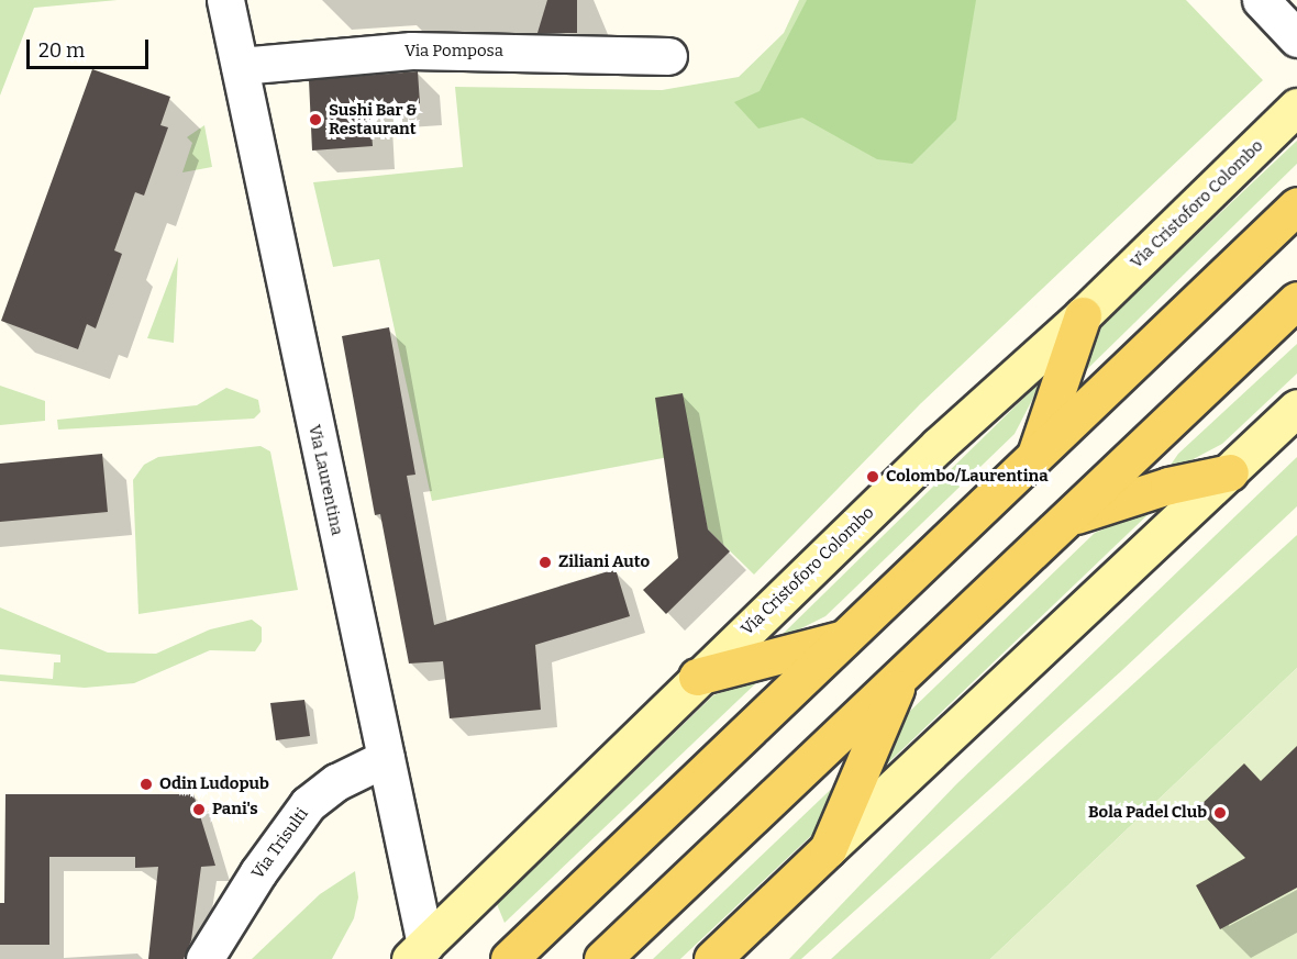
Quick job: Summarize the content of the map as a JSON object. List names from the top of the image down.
{
  "streets": {
    "main road": ["Via Cristoforo Colombo"],
    "street": ["Via Pomposa", "Via Laurentina", "Via Trisulti"]
  },
  "crossings": [
    ["Via Pomposa", "Via Laurentina"],
    ["Via Cristoforo Colombo", "Via Laurentina"],
    ["Via Laurentina", "Via Trisulti"]
  ],
  "places": [
    "Sushi Bar & Restaurant",
    "Colombo/Laurentina",
    "Ziliani Auto",
    "Odin Ludopub",
    "Pani's",
    "Bola Padel Club"
  ],
  "scale_bar": "20 m"
}
